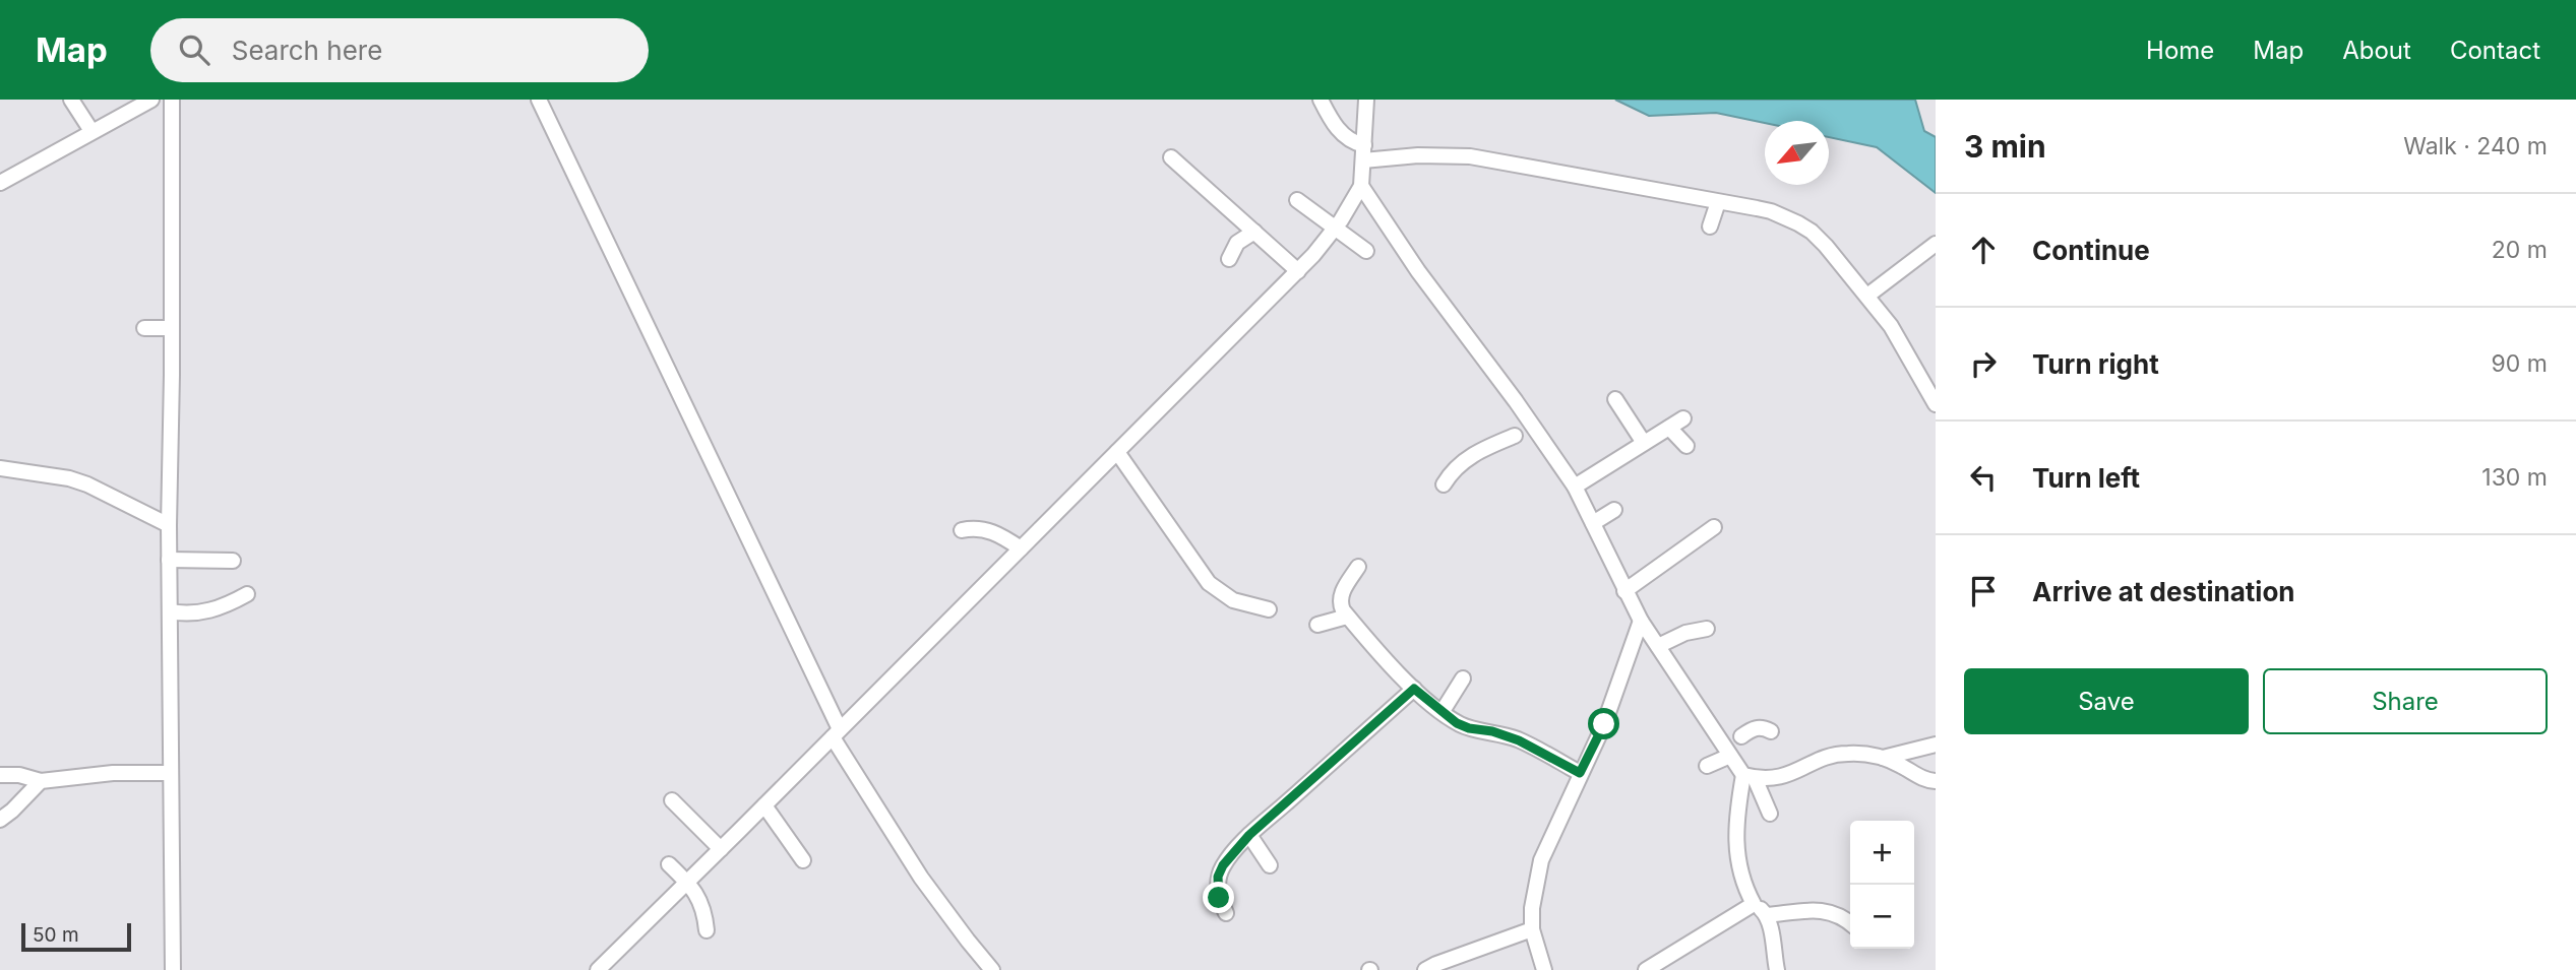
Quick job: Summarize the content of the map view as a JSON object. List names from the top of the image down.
{
  "scale_bar": "50 m",
  "north": "bottom left",
  "page": {
    "header": "Map",
    "search": "Search here",
    "nav": [
      "Home",
      "Map",
      "About",
      "Contact"
    ],
    "heading": ["3 min", "Walk · 240 m"],
    "list": [
      ["Continue", "20 m"],
      ["Turn right", "90 m"],
      ["Turn left", "130 m"],
      "Arrive at destination"
    ],
    "buttons": ["Save", "Share"],
    "map_buttons": ["+", "−"],
    "scale": "50 m"
  }
}
